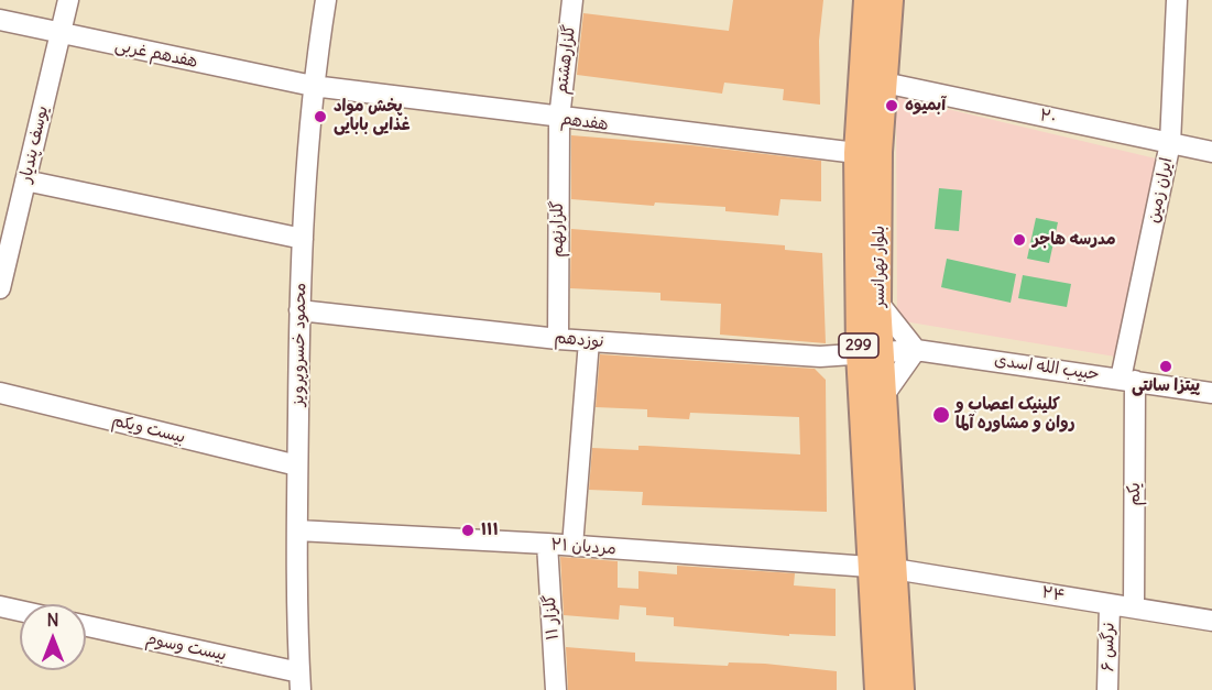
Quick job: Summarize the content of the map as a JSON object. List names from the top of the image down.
{
  "streets": {
    "main road": ["بلوار تهرانسر", "299"],
    "street": [
      "هفدهم غربی",
      "گلزارهشتم",
      "۲۰",
      "هفدهم",
      "یوسف پندیار",
      "ایران زمین",
      "گلزارنهم",
      "نوزدهم",
      "محمود خسروپرویز",
      "حبیب الله اسدی",
      "بیست ویکم",
      "یکم",
      "۲۱ مردیان",
      "۲۴",
      "گلزار ۱۱",
      "بیست وسوم",
      "نرگس ۶"
    ]
  },
  "crossings": [
    ["هفدهم غربی", "هفدهم"],
    ["هفدهم غربی", "یوسف پندیار"],
    ["هفدهم غربی", "محمود خسروپرویز"],
    ["گلزارهشتم", "هفدهم"],
    ["گلزارهشتم", "گلزارنهم"],
    ["۲۰", "ایران زمین"],
    ["۲۰", "بلوار تهرانسر"],
    ["هفدهم", "گلزارنهم"],
    ["هفدهم", "بلوار تهرانسر"],
    ["هفدهم", "محمود خسروپرویز"],
    ["ایران زمین", "حبیب الله اسدی"],
    ["ایران زمین", "یکم"],
    ["گلزارنهم", "نوزدهم"],
    ["بلوار تهرانسر", "نوزدهم"],
    ["بلوار تهرانسر", "حبیب الله اسدی"],
    ["بلوار تهرانسر", "۲۱ مردیان"],
    ["بلوار تهرانسر", "۲۴"],
    ["نوزدهم", "محمود خسروپرویز"],
    ["نوزدهم", "حبیب الله اسدی"],
    ["محمود خسروپرویز", "بیست ویکم"],
    ["محمود خسروپرویز", "۲۱ مردیان"],
    ["محمود خسروپرویز", "بیست وسوم"],
    ["حبیب الله اسدی", "یکم"],
    ["یکم", "۲۴"],
    ["۲۱ مردیان", "۲۴"],
    ["۲۱ مردیان", "گلزار ۱۱"],
    ["۲۴", "نرگس ۶"]
  ],
  "places": [
    "آبمیوه",
    "پخش مواد غذایی بابایی",
    "مدرسه هاجر",
    "پیتزا سانتی",
    "کلینیک اعصاب و روان و مشاوره آلما",
    "۱۱۱"
  ],
  "north": "top"
}
